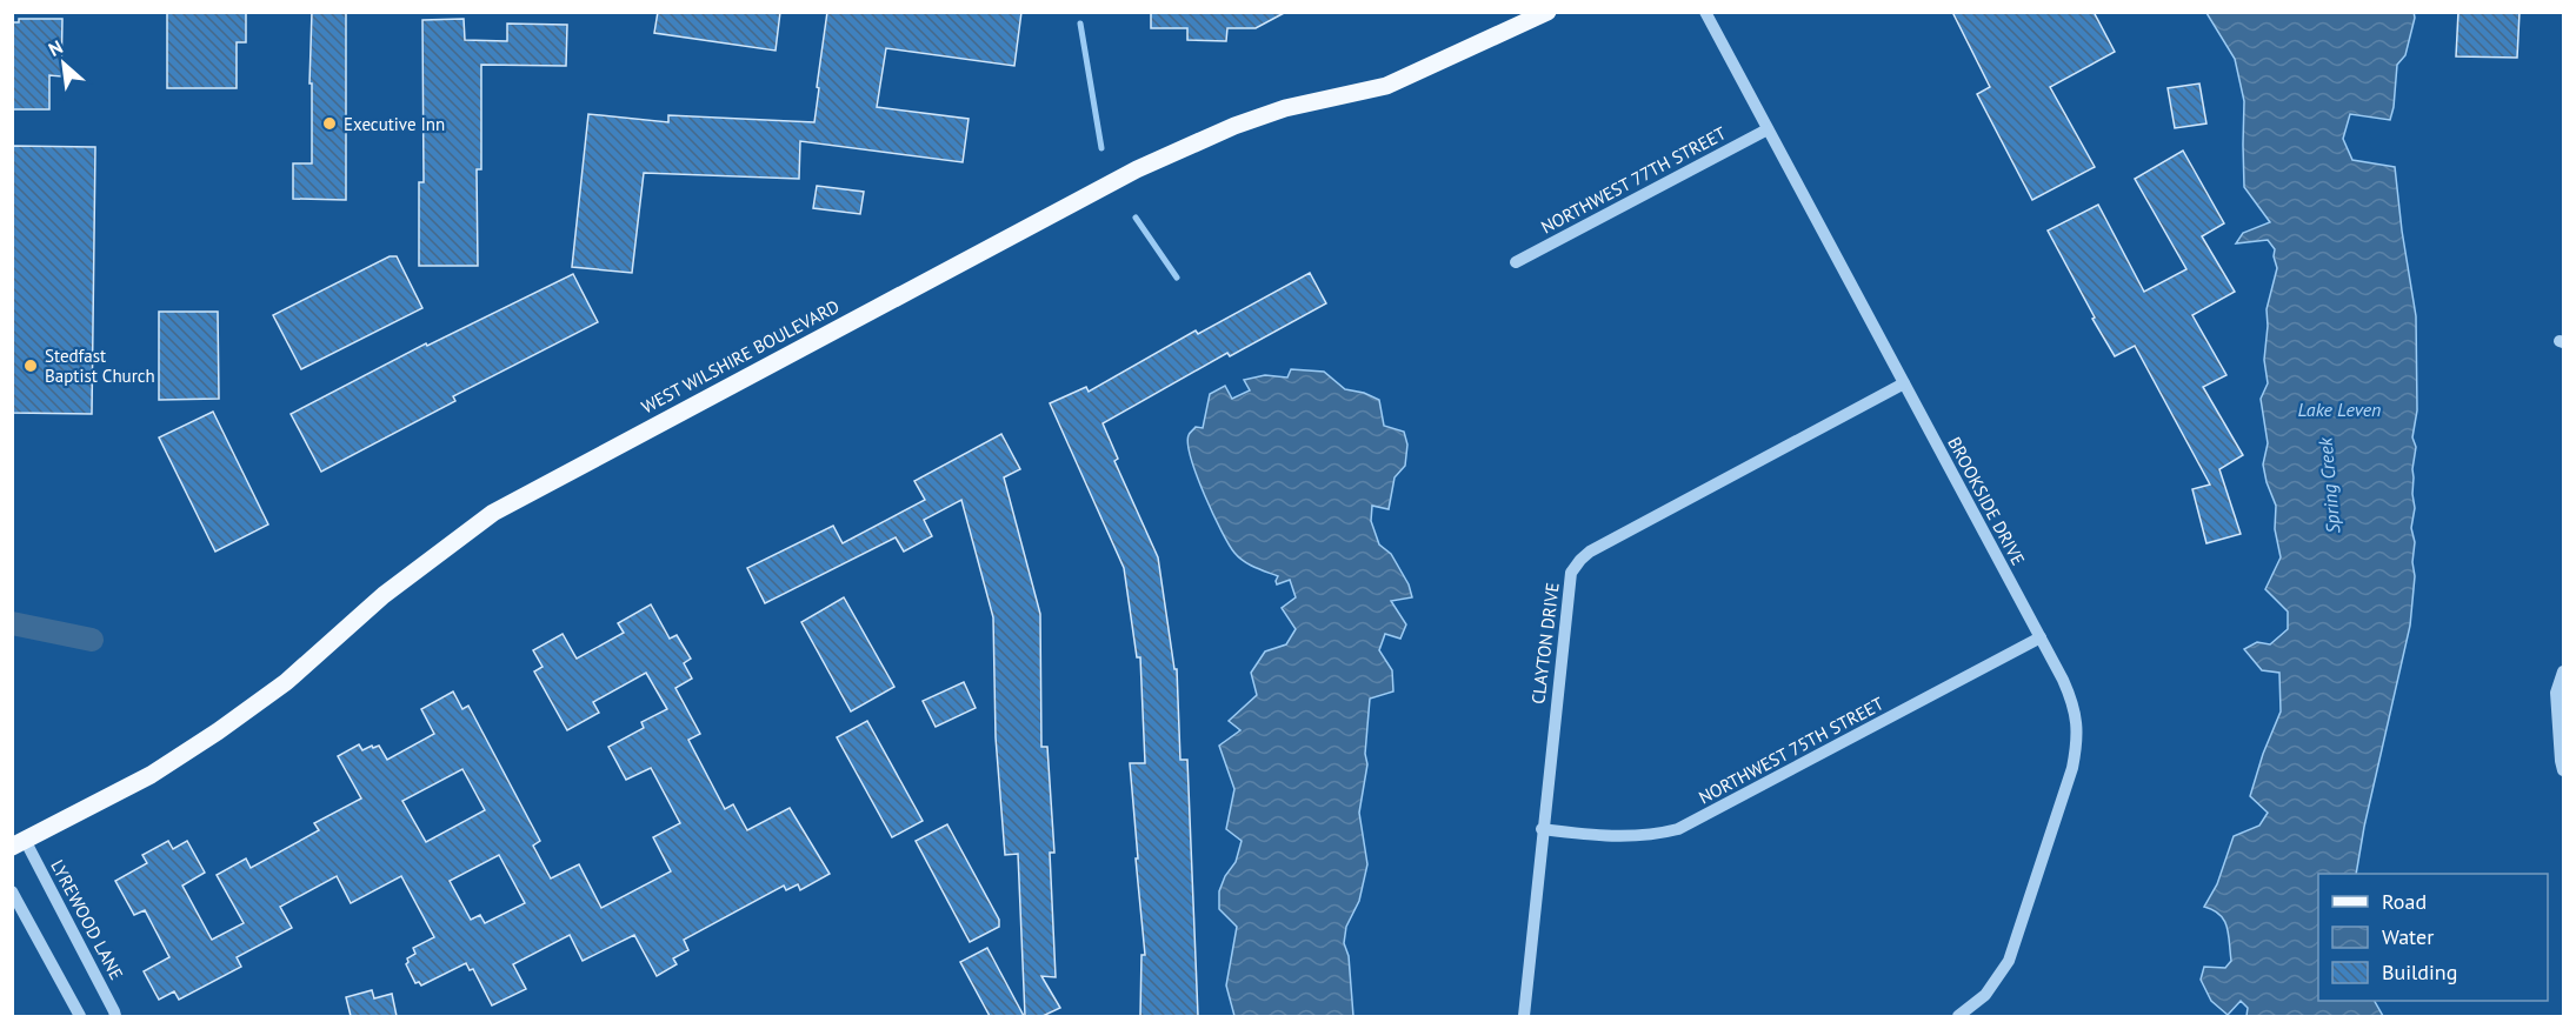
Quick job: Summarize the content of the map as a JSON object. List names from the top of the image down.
{
  "streets": {
    "main road": ["WEST WILSHIRE BOULEVARD"],
    "street": [
      "NORTHWEST 77TH STREET",
      "BROOKSIDE DRIVE",
      "CLAYTON DRIVE",
      "NORTHWEST 75TH STREET",
      "LYREWOOD LANE"
    ]
  },
  "crossings": [
    ["NORTHWEST 77TH STREET", "BROOKSIDE DRIVE"],
    ["WEST WILSHIRE BOULEVARD", "LYREWOOD LANE"],
    ["BROOKSIDE DRIVE", "CLAYTON DRIVE"],
    ["BROOKSIDE DRIVE", "NORTHWEST 75TH STREET"],
    ["CLAYTON DRIVE", "NORTHWEST 75TH STREET"]
  ],
  "water": ["Lake Leven", "Spring Creek"],
  "places": ["Executive Inn", "Stedfast Baptist Church"],
  "legend": ["Road", "Water", "Building"],
  "north": "top left"
}
